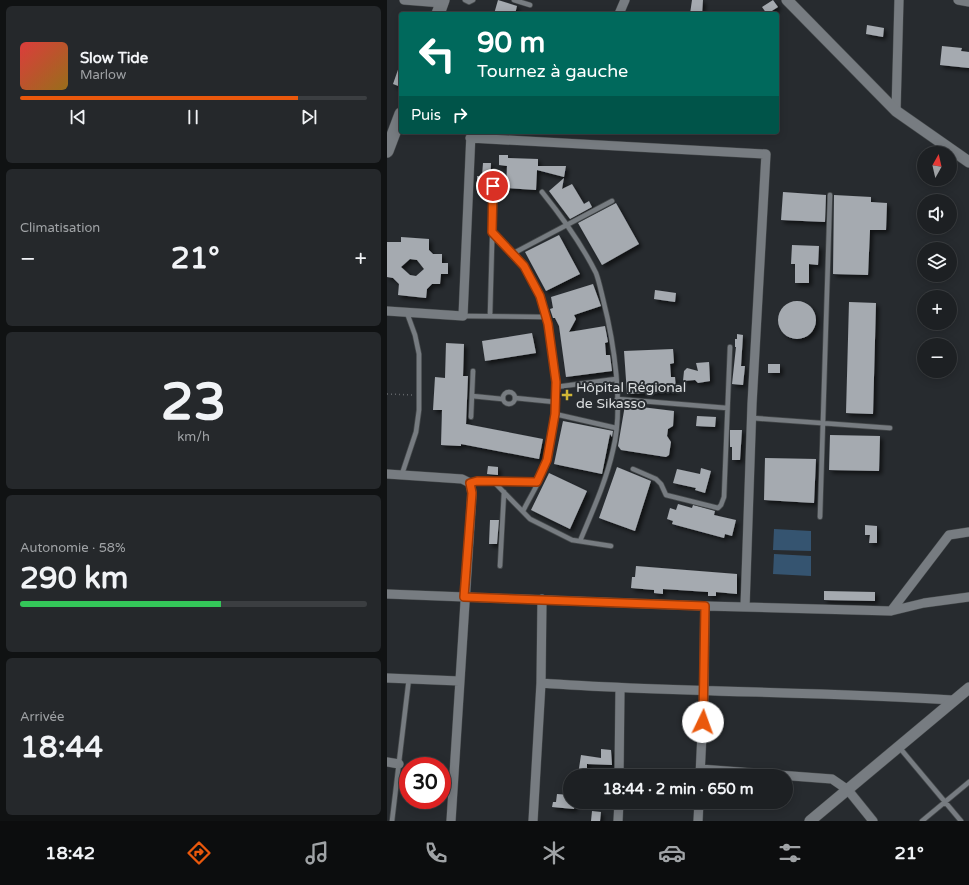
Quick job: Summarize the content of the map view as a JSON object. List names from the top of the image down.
{
  "places": {
    "health": ["Hôpital Régional de Sikasso"]
  },
  "north": "top",
  "page": {
    "turn": ["90 m", "Tournez à gauche"],
    "song": ["Slow Tide", "Marlow"],
    "then": "Puis",
    "map_buttons": ["+", "−"],
    "tile": [
      "Climatisation",
      ["23", "km/h"],
      ["Autonomie · 58%", "290 km"],
      ["Arrivée", "18:44"]
    ],
    "heat": ["−", "21°", "+"],
    "limit": "30",
    "trip": "18:44 · 2 min · 650 m",
    "tabs": ["18:42", "21°"]
  }
}
